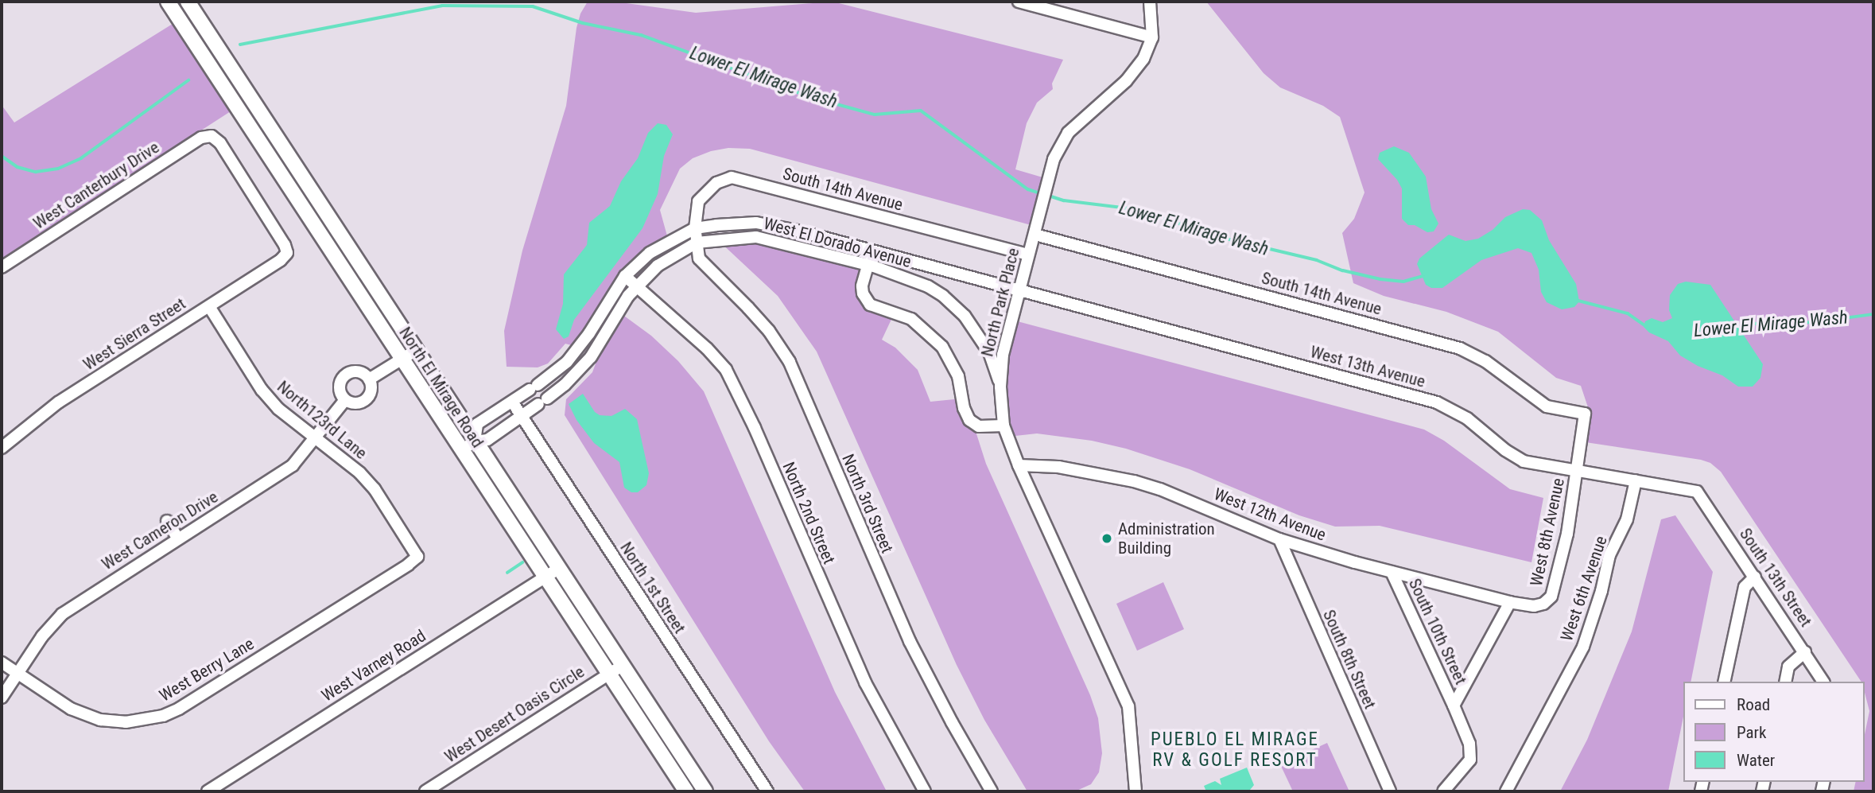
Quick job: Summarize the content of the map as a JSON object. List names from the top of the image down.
{
  "streets": {
    "main road": ["North El Mirage Road"],
    "street": [
      "West Canterbury Drive",
      "South 14th Avenue",
      "West El Dorado Avenue",
      "North Park Place",
      "West Sierra Street",
      "West 13th Avenue",
      "North123rd Lane",
      "North 3rd Street",
      "North 2nd Street",
      "West 12th Avenue",
      "West Cameron Drive",
      "West 8th Avenue",
      "South 13th Street",
      "North 1st Street",
      "West 6th Avenue",
      "South 10th Street",
      "South 8th Street",
      "West Varney Road",
      "West Berry Lane",
      "West Desert Oasis Circle"
    ]
  },
  "crossings": [
    ["West Canterbury Drive", "West Sierra Street"],
    ["South 14th Avenue", "West El Dorado Avenue"],
    ["South 14th Avenue", "North Park Place"],
    ["South 14th Avenue", "North 3rd Street"],
    ["South 14th Avenue", "West 8th Avenue"],
    ["West El Dorado Avenue", "North Park Place"],
    ["West El Dorado Avenue", "West 13th Avenue"],
    ["West El Dorado Avenue", "North El Mirage Road"],
    ["West El Dorado Avenue", "North 3rd Street"],
    ["West El Dorado Avenue", "North 2nd Street"],
    ["West El Dorado Avenue", "North 1st Street"],
    ["North Park Place", "West 13th Avenue"],
    ["North Park Place", "West 12th Avenue"],
    ["West Sierra Street", "North123rd Lane"],
    ["West 13th Avenue", "West 8th Avenue"],
    ["West 13th Avenue", "South 13th Street"],
    ["West 13th Avenue", "West 6th Avenue"],
    ["North El Mirage Road", "West Varney Road"],
    ["North El Mirage Road", "West Desert Oasis Circle"],
    ["North123rd Lane", "West Cameron Drive"],
    ["North123rd Lane", "West Berry Lane"],
    ["West 12th Avenue", "West 8th Avenue"],
    ["West 12th Avenue", "South 10th Street"],
    ["West 12th Avenue", "South 8th Street"],
    ["West Cameron Drive", "West Berry Lane"],
    ["West 8th Avenue", "South 10th Street"]
  ],
  "districts": ["PUEBLO EL MIRAGE RV & GOLF RESORT"],
  "water": ["Lower El Mirage Wash"],
  "places": ["Administration Building"],
  "legend": ["Road", "Park", "Water"]
}
